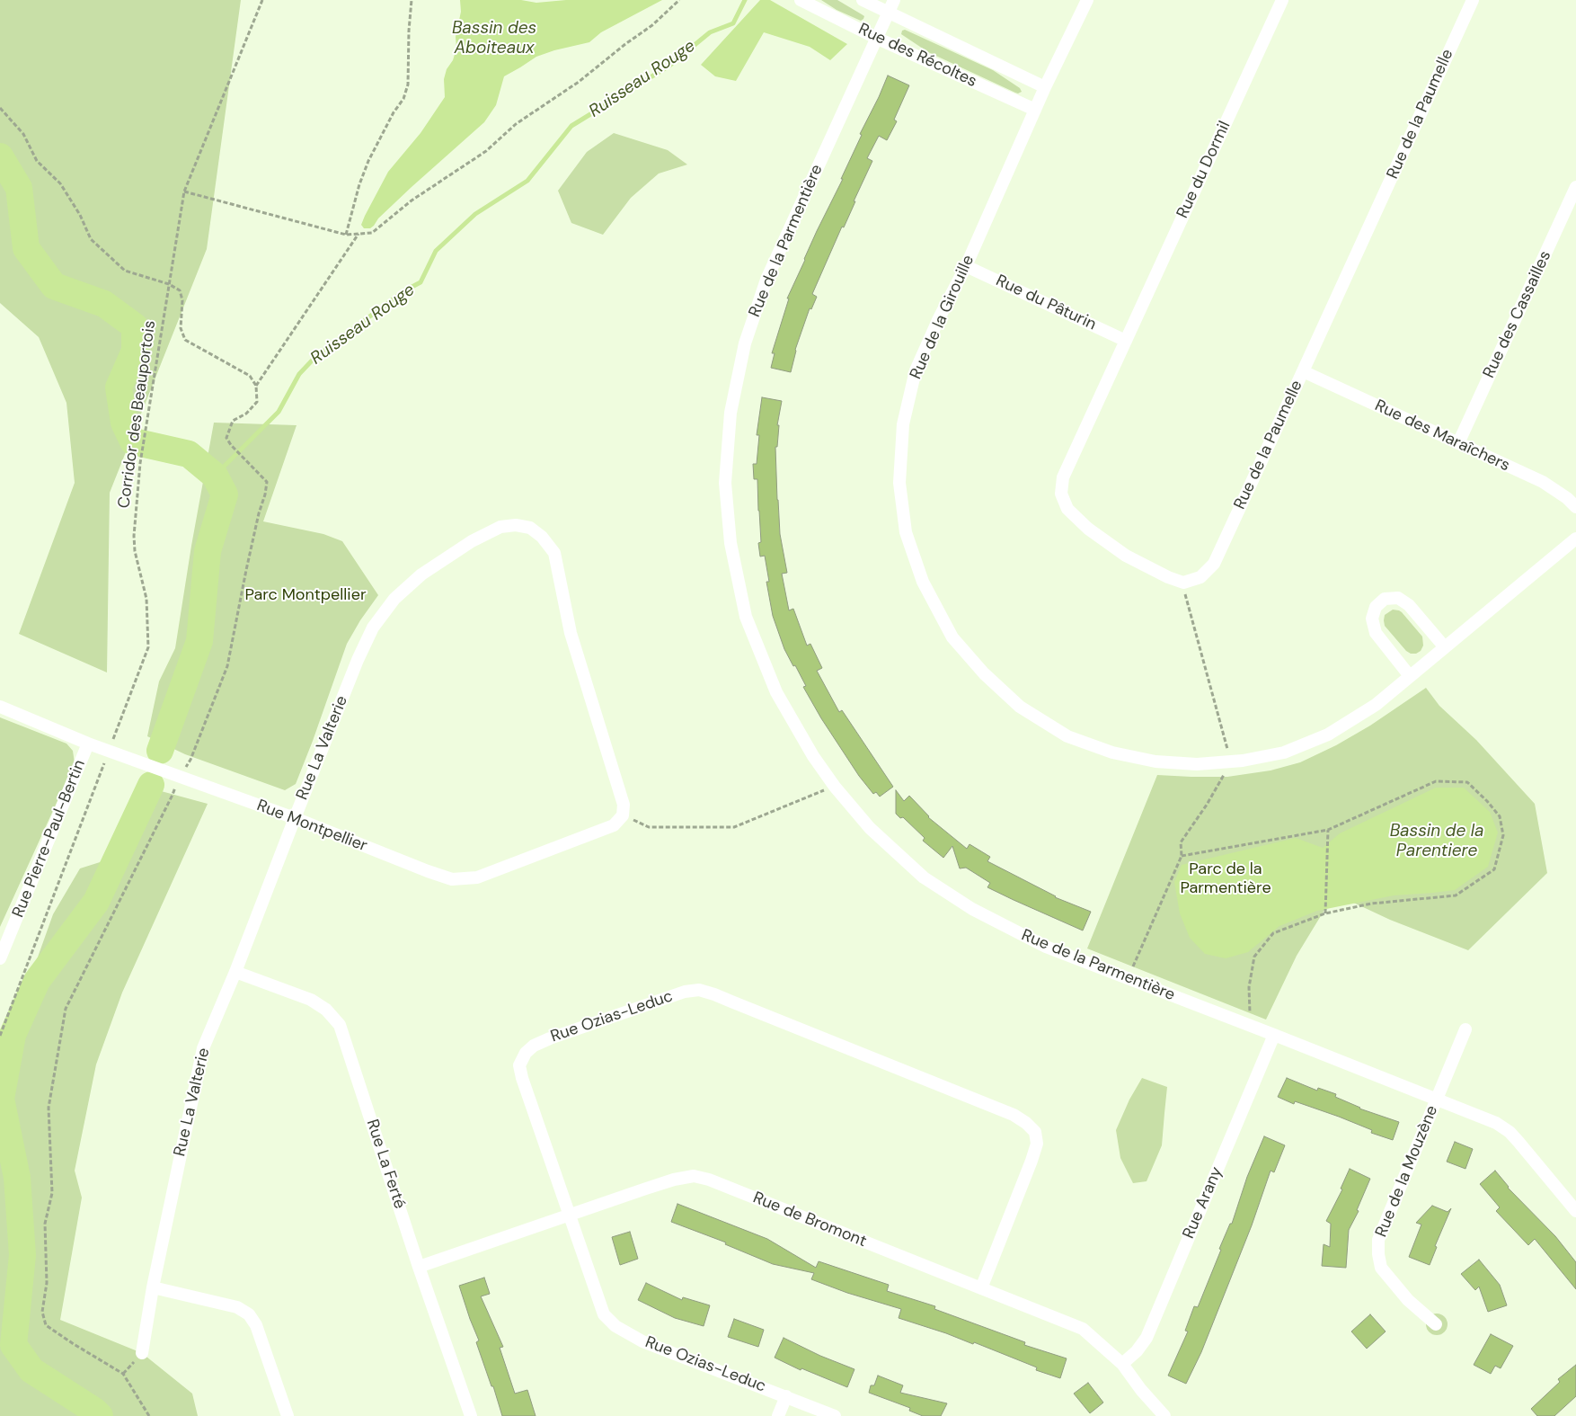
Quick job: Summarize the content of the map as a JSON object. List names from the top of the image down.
{
  "streets": {
    "street": [
      "Rue des Récoltes",
      "Rue de la Paumelle",
      "Rue du Dormil",
      "Rue de la Parmentière",
      "Rue du Pâturin",
      "Rue des Cassailles",
      "Rue de la Girouille",
      "Rue des Maraîchers",
      "Rue La Valterie",
      "Rue Montpellier",
      "Rue Pierre-Paul-Bertin",
      "Rue Ozias-Leduc",
      "Rue La Ferté",
      "Rue de la Mouzène",
      "Rue Arany",
      "Rue de Bromont"
    ],
    "path": ["Corridor des Beauportois"]
  },
  "crossings": [
    ["Rue des Récoltes", "Rue de la Parmentière"],
    ["Rue des Récoltes", "Rue de la Girouille"],
    ["Rue de la Paumelle", "Rue des Maraîchers"],
    ["Rue du Dormil", "Rue du Pâturin"],
    ["Rue de la Parmentière", "Rue de la Mouzène"],
    ["Rue de la Parmentière", "Rue Arany"],
    ["Rue du Pâturin", "Rue de la Girouille"],
    ["Rue des Cassailles", "Rue des Maraîchers"],
    ["Corridor des Beauportois", "Rue Montpellier"],
    ["Rue La Valterie", "Rue Montpellier"],
    ["Rue La Valterie", "Rue La Ferté"],
    ["Rue Montpellier", "Rue Pierre-Paul-Bertin"],
    ["Rue Ozias-Leduc", "Rue de Bromont"],
    ["Rue La Ferté", "Rue de Bromont"],
    ["Rue Arany", "Rue de Bromont"]
  ],
  "water": ["Bassin des Aboiteaux", "Ruisseau Rouge", "Bassin de la Parentiere"],
  "parks": ["Parc Montpellier", "Parc de la Parmentière"]
}
